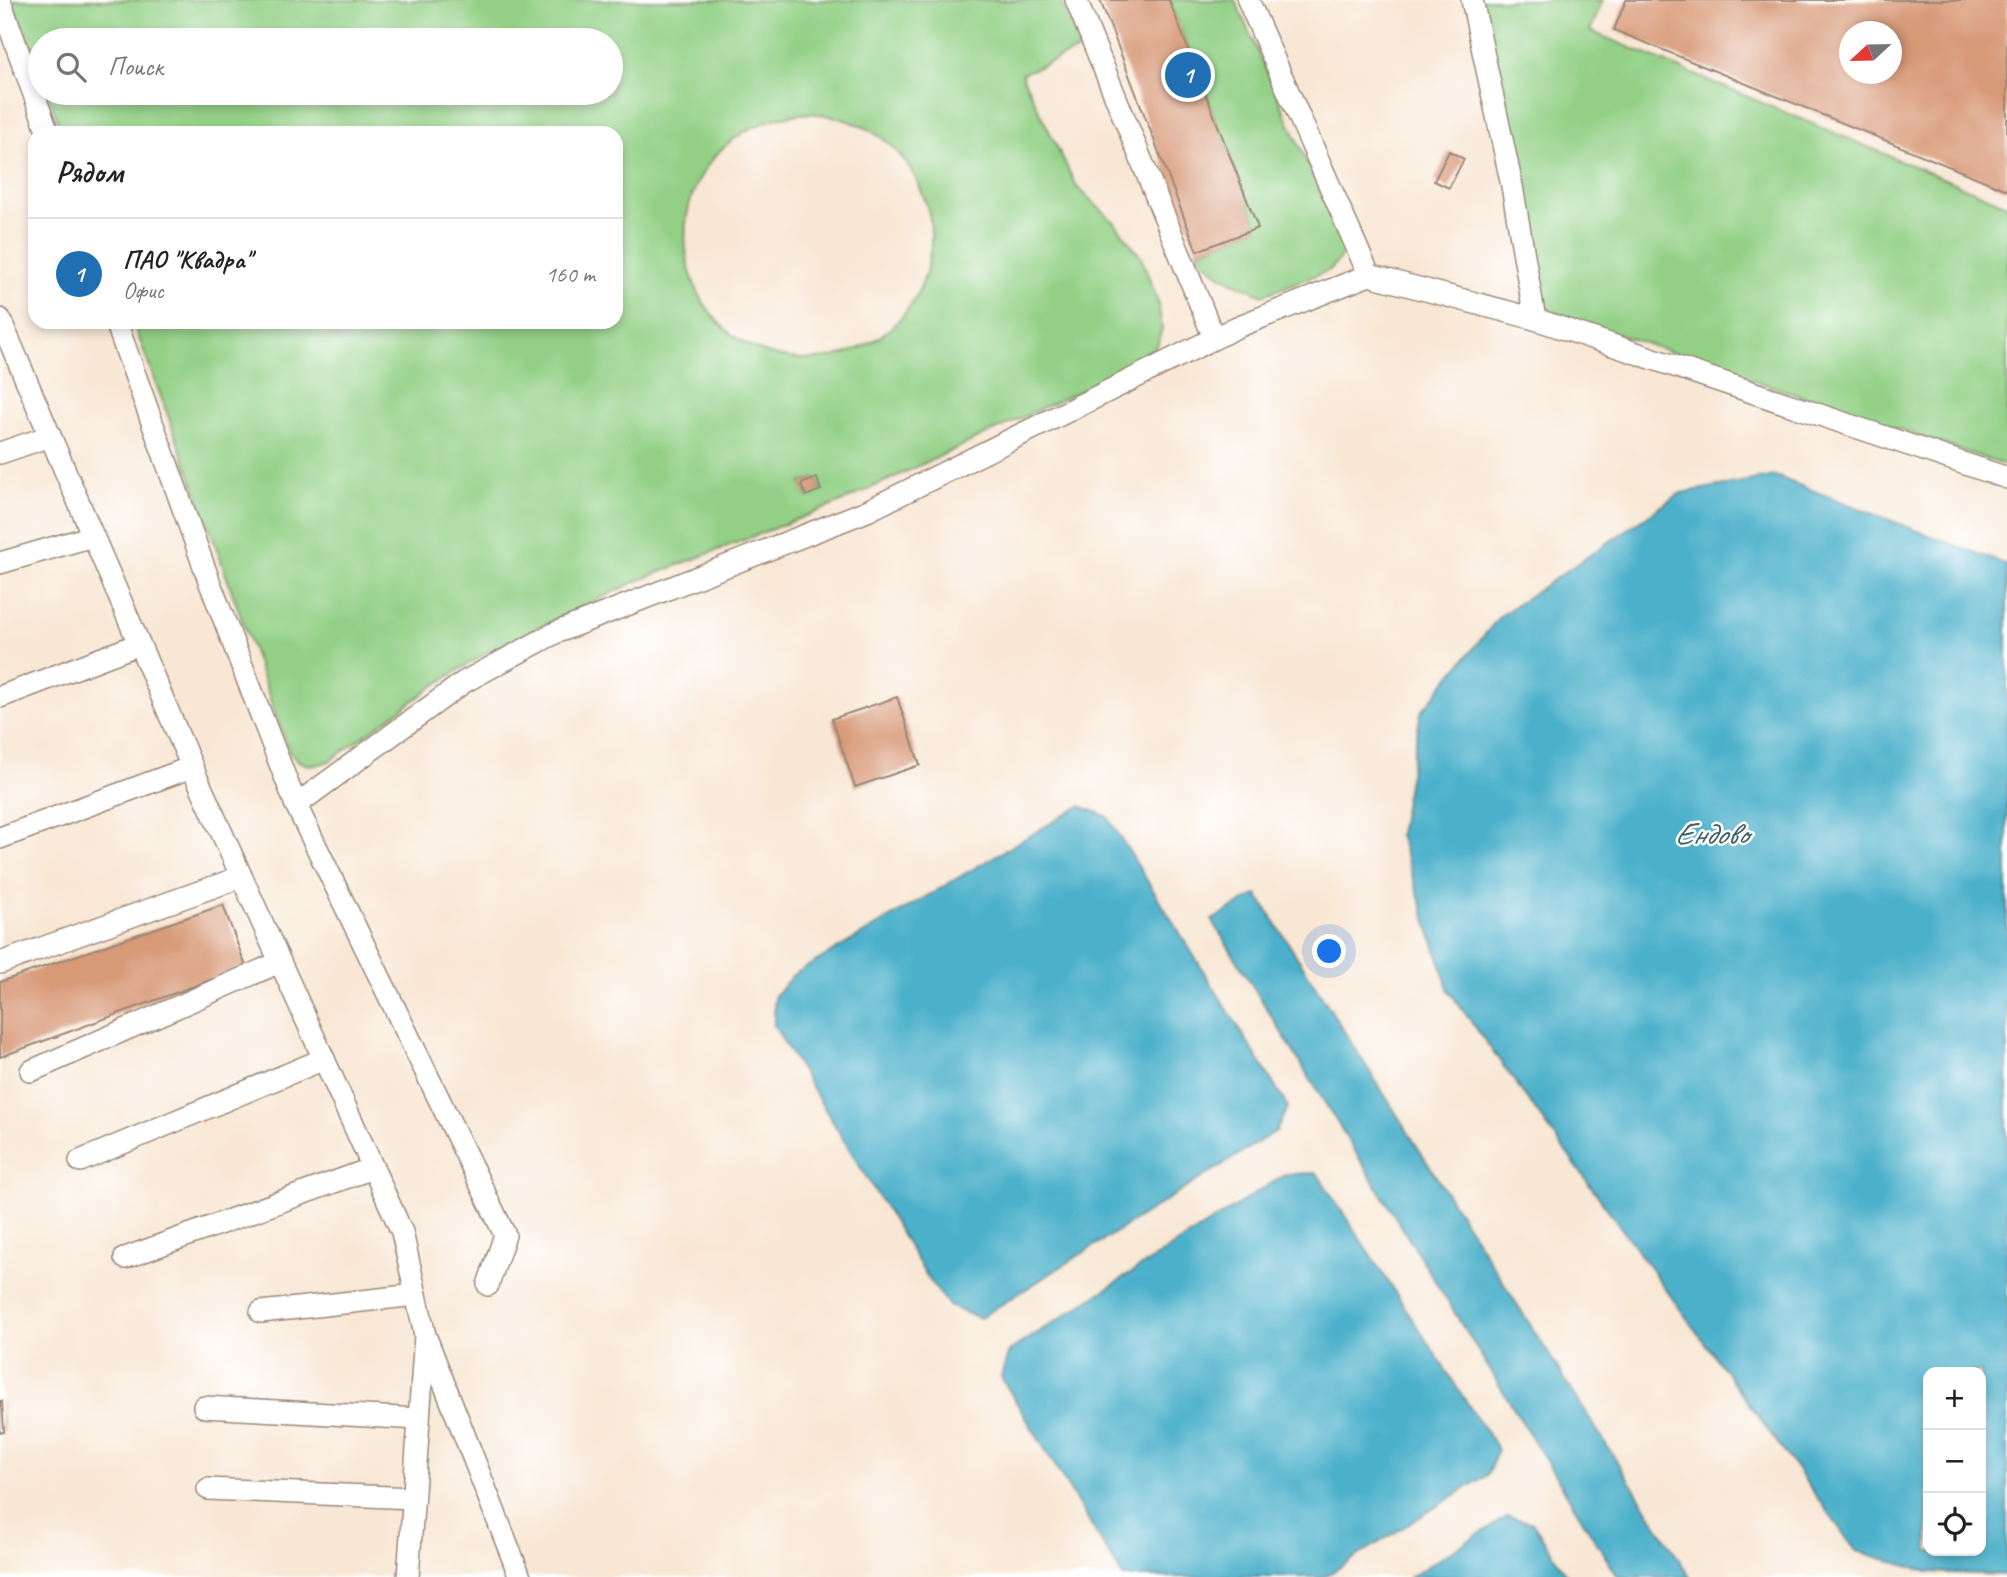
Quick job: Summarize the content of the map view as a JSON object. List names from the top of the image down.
{
  "water": ["Ендово"],
  "north": "left",
  "page": {
    "search": "Поиск",
    "pins": "1",
    "heading": "Рядом",
    "list": [
      {
        "mark": "1",
        "name": "ПАО \"Квадра\"",
        "note": "Офис",
        "value": "160 m"
      }
    ],
    "map_buttons": ["+", "−"]
  }
}
